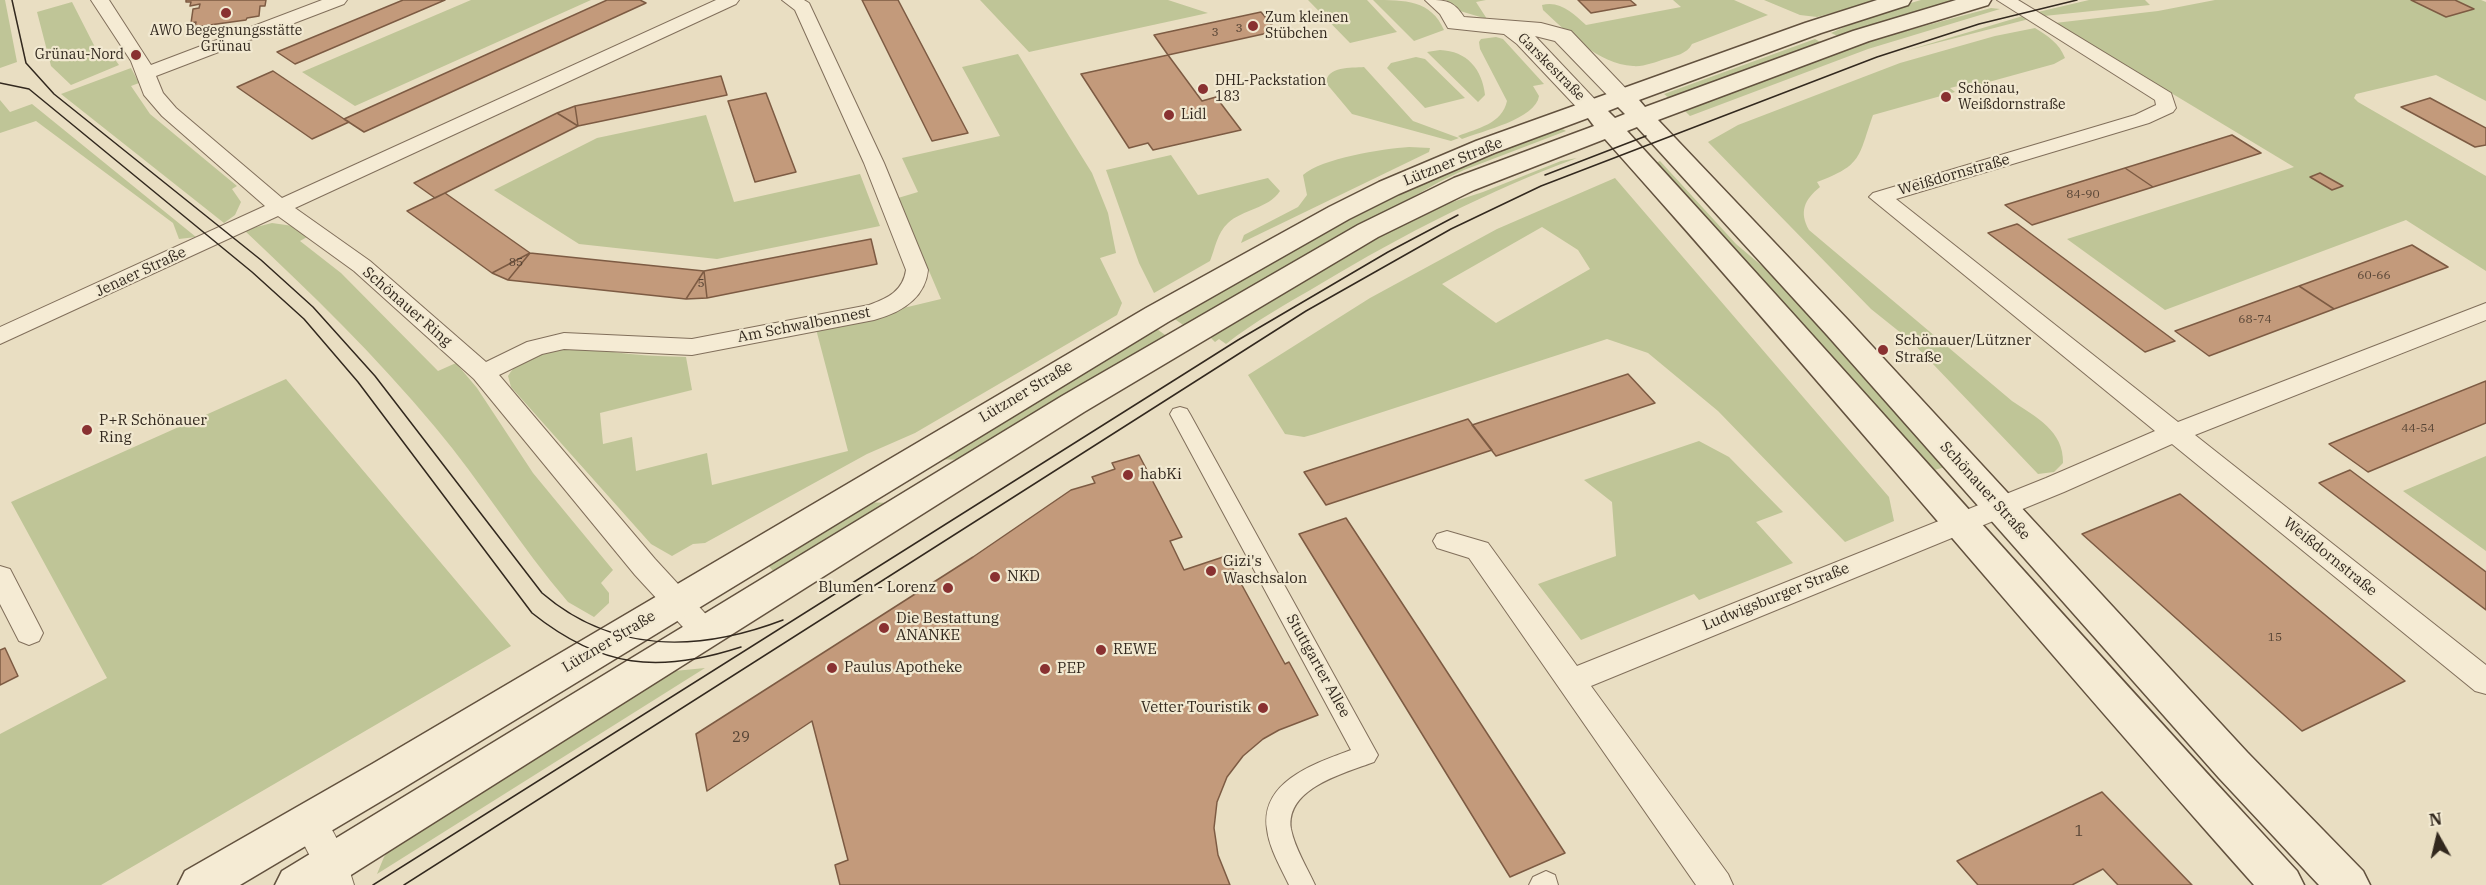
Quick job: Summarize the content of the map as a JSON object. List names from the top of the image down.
{
  "streets": {
    "main road": ["Lützner Straße", "Schönauer Straße"],
    "street": [
      "Garskestraße",
      "Weißdornstraße",
      "Jenaer Straße",
      "Schönauer Ring",
      "Am Schwalbennest",
      "Ludwigsburger Straße",
      "Stuttgarter Allee"
    ]
  },
  "crossings": [
    ["Garskestraße", "Lützner Straße"],
    ["Garskestraße", "Schönauer Straße"],
    ["Lützner Straße", "Schönauer Ring"],
    ["Lützner Straße", "Schönauer Straße"],
    ["Jenaer Straße", "Schönauer Ring"],
    ["Schönauer Ring", "Am Schwalbennest"],
    ["Schönauer Straße", "Ludwigsburger Straße"]
  ],
  "places": [
    "AWO Begegnungsstätte Grünau",
    "Zum kleinen Stübchen",
    "Grünau-Nord",
    "DHL-Packstation 183",
    "Schönau, Weißdornstraße",
    "Lidl",
    "Schönauer/Lützner Straße",
    "P+R Schönauer Ring",
    "habKi",
    "Gizi's Waschsalon",
    "NKD",
    "Blumen - Lorenz",
    "Die Bestattung ANANKE",
    "REWE",
    "Paulus Apotheke",
    "PEP",
    "Vetter Touristik"
  ],
  "house_numbers": [
    "3",
    "3",
    "84-90",
    "85",
    "60-66",
    "5",
    "68-74",
    "44-54",
    "15",
    "29",
    "1"
  ],
  "north": "top"
}
